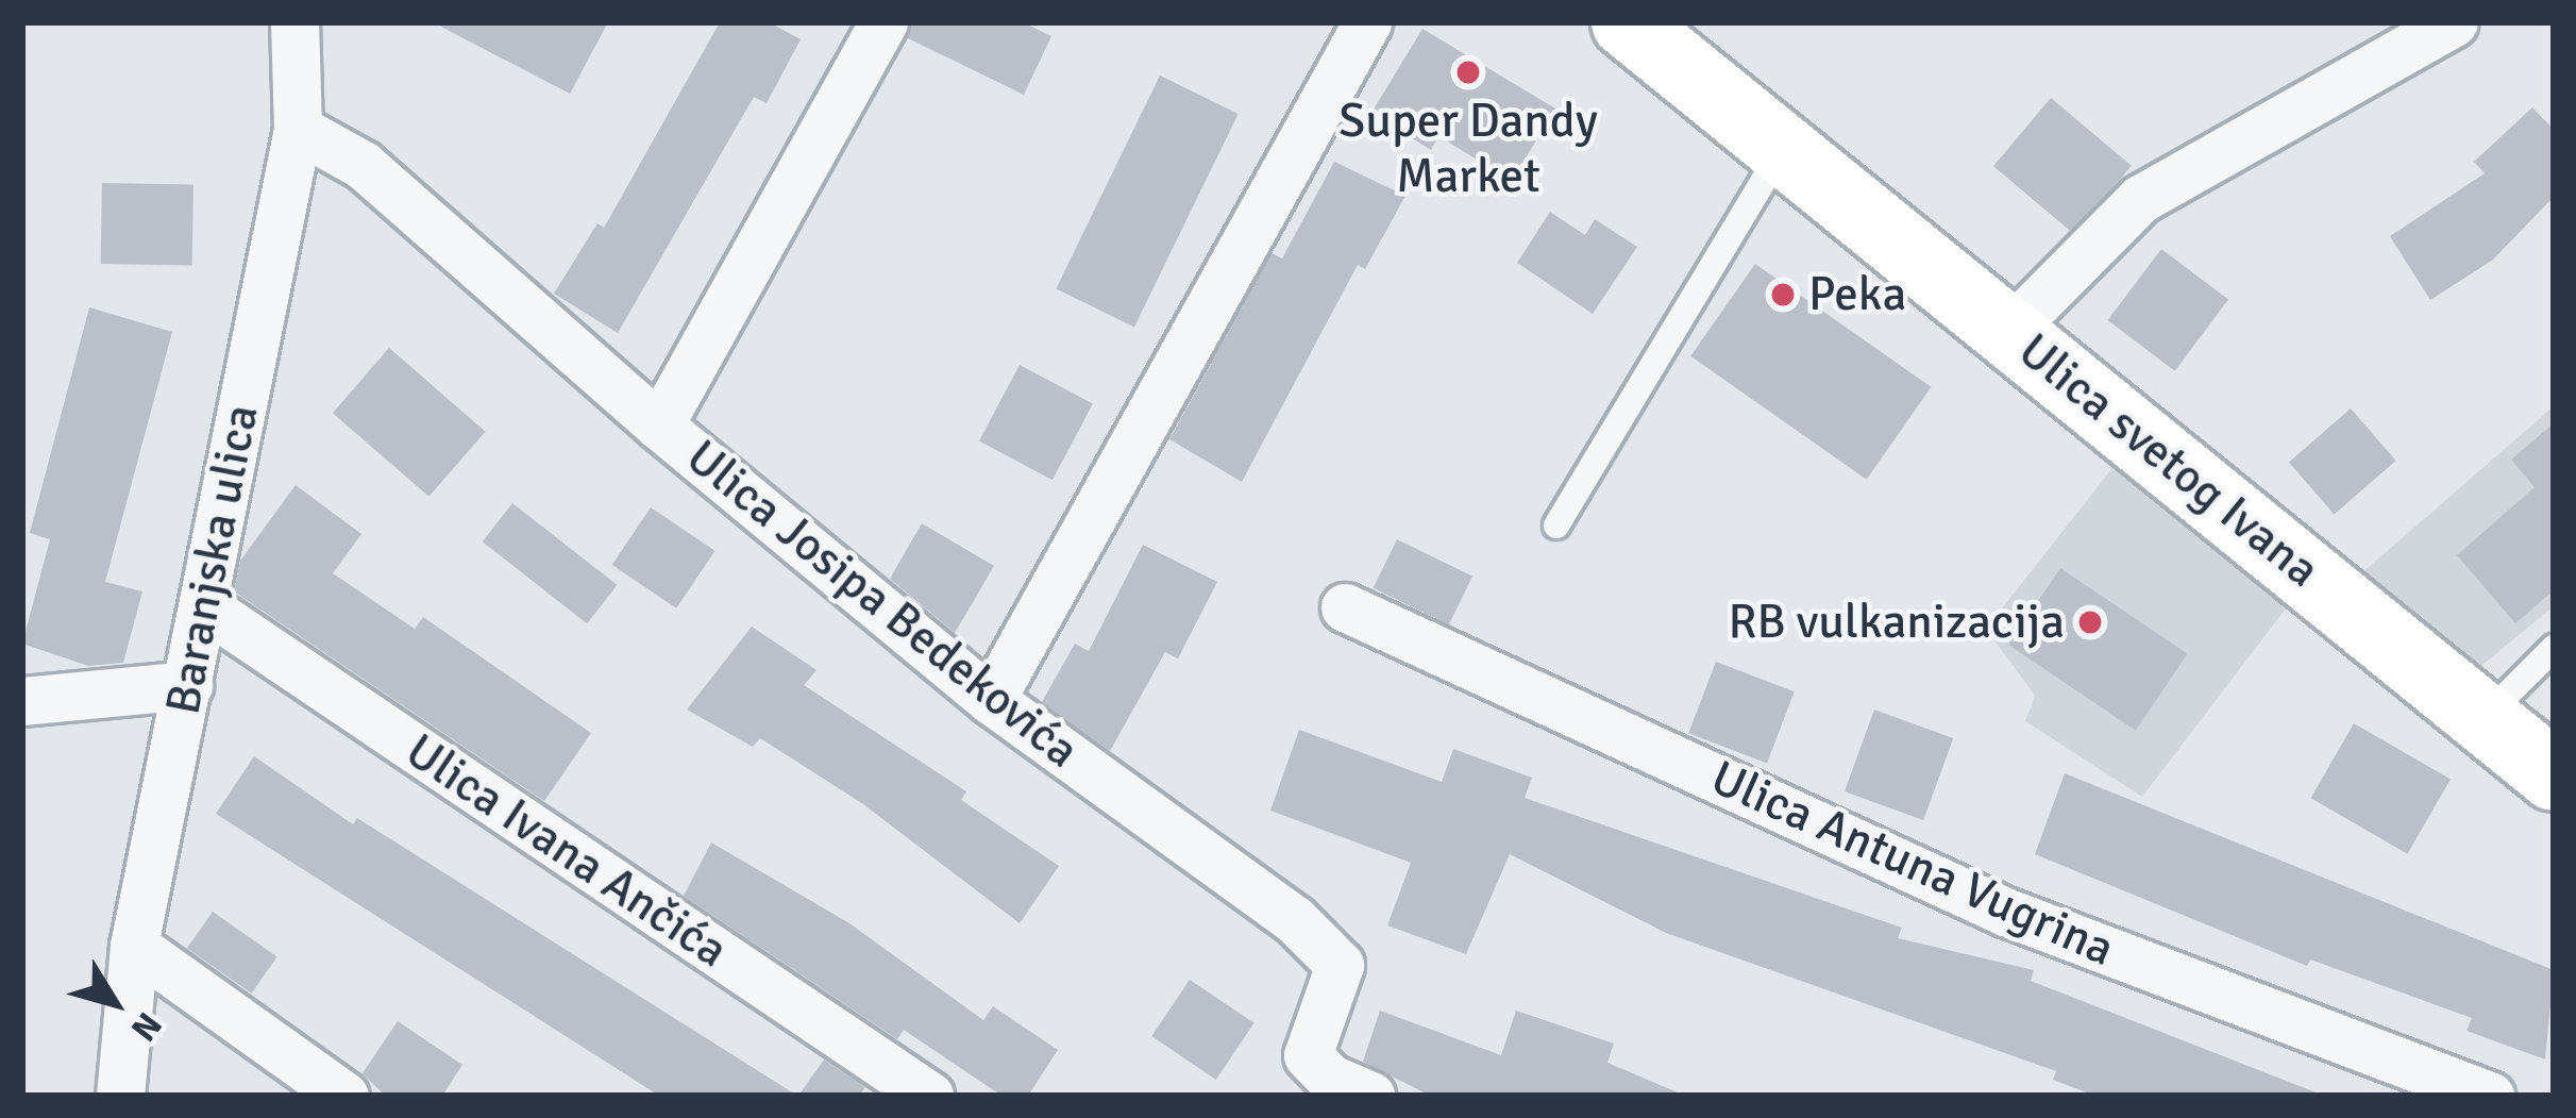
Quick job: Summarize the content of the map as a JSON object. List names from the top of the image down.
{
  "streets": {
    "street": [
      "Ulica svetog Ivana",
      "Baranjska ulica",
      "Ulica Josipa Bedekovića",
      "Ulica Ivana Ančića",
      "Ulica Antuna Vugrina"
    ]
  },
  "crossings": [
    ["Baranjska ulica", "Ulica Josipa Bedekovića"],
    ["Baranjska ulica", "Ulica Ivana Ančića"]
  ],
  "places": ["Super Dandy Market", "Peka", "RB vulkanizacija"],
  "north": "bottom right"
}
